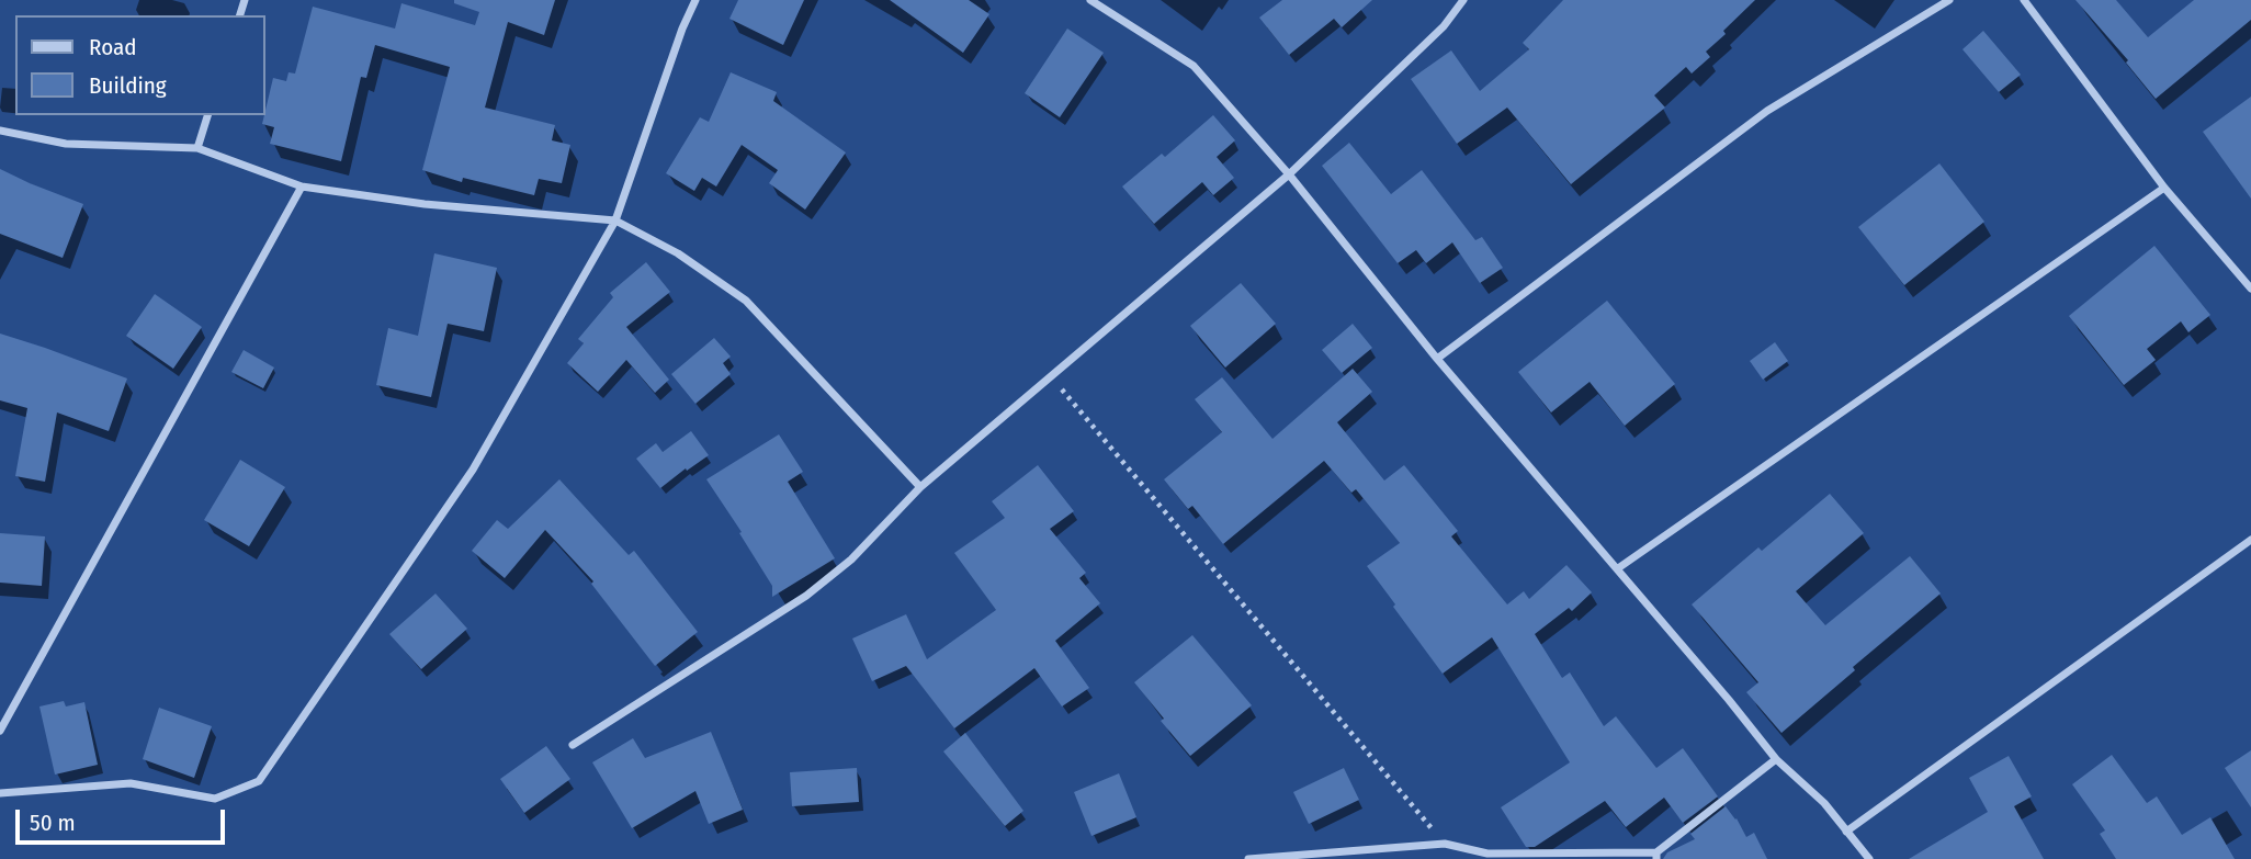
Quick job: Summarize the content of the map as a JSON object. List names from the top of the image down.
{
  "legend": ["Road", "Building"],
  "scale_bar": "50 m"
}
